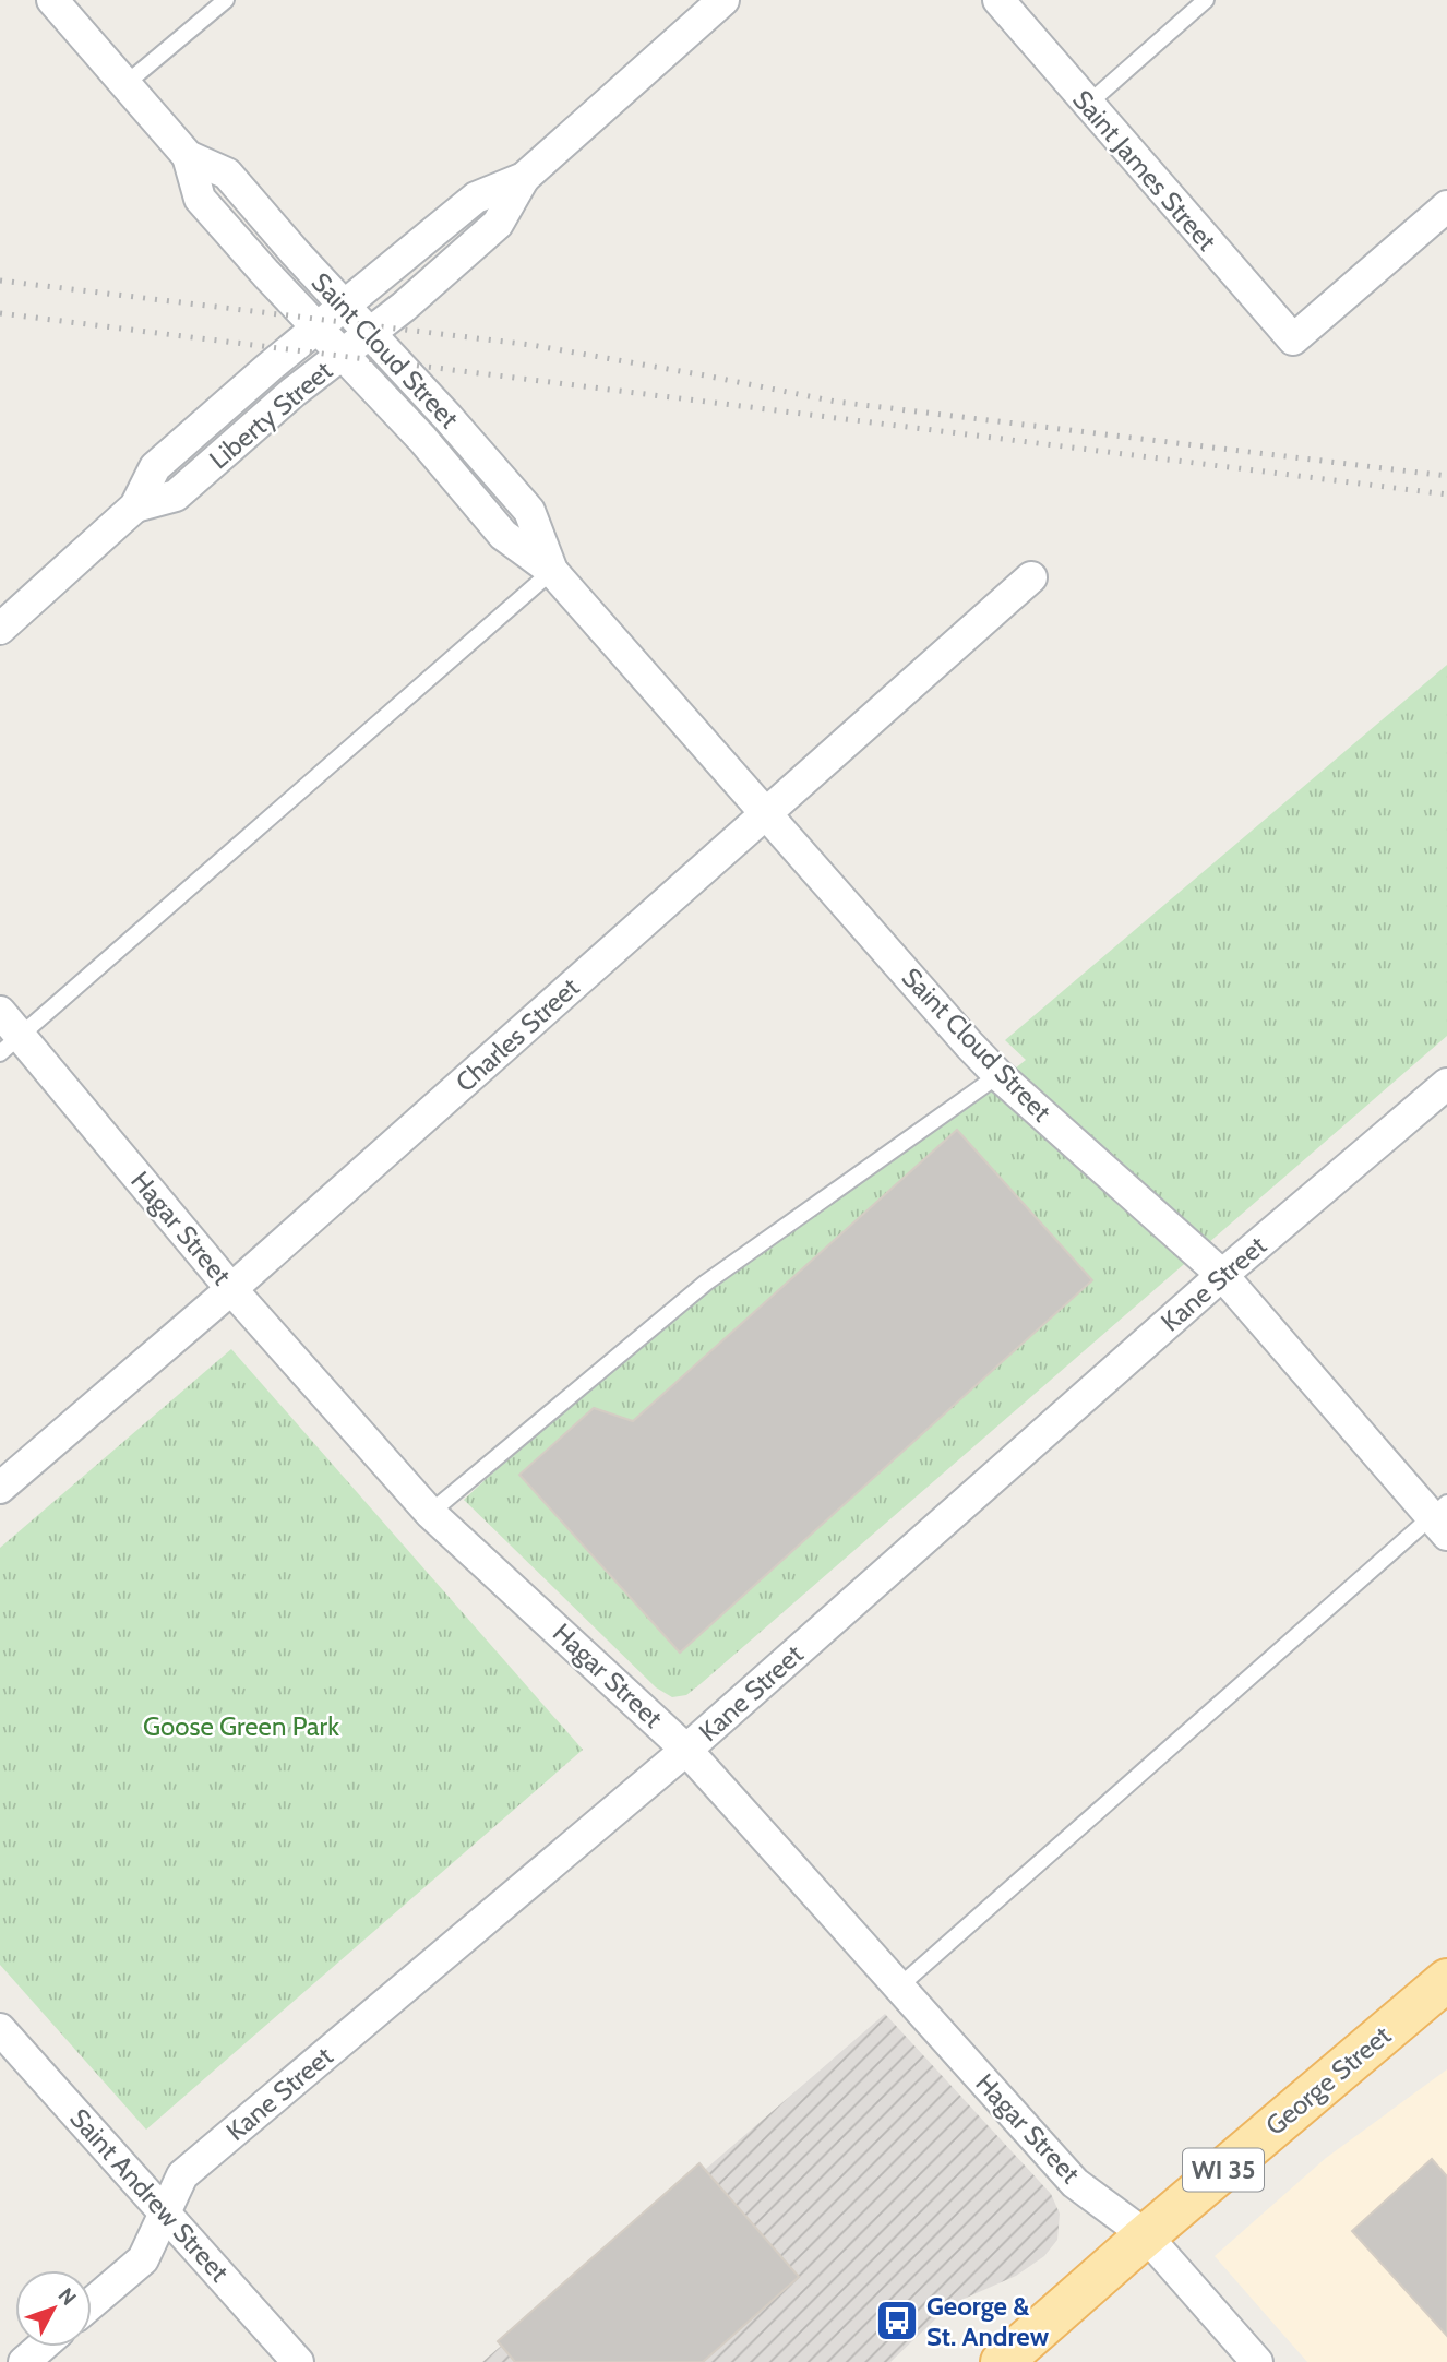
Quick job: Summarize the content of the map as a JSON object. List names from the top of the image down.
{
  "streets": {
    "main road": ["George Street", "WI 35"],
    "street": [
      "Saint James Street",
      "Saint Cloud Street",
      "Liberty Street",
      "Charles Street",
      "Hagar Street",
      "Kane Street",
      "Saint Andrew Street"
    ]
  },
  "crossings": [
    ["Saint Cloud Street", "Liberty Street"],
    ["Saint Cloud Street", "Charles Street"],
    ["Saint Cloud Street", "Kane Street"],
    ["Charles Street", "Hagar Street"],
    ["Hagar Street", "Kane Street"],
    ["Hagar Street", "George Street"],
    ["Kane Street", "Saint Andrew Street"]
  ],
  "parks": ["Goose Green Park"],
  "places": {
    "bus stop": ["George & St. Andrew"]
  },
  "north": "top right"
}
